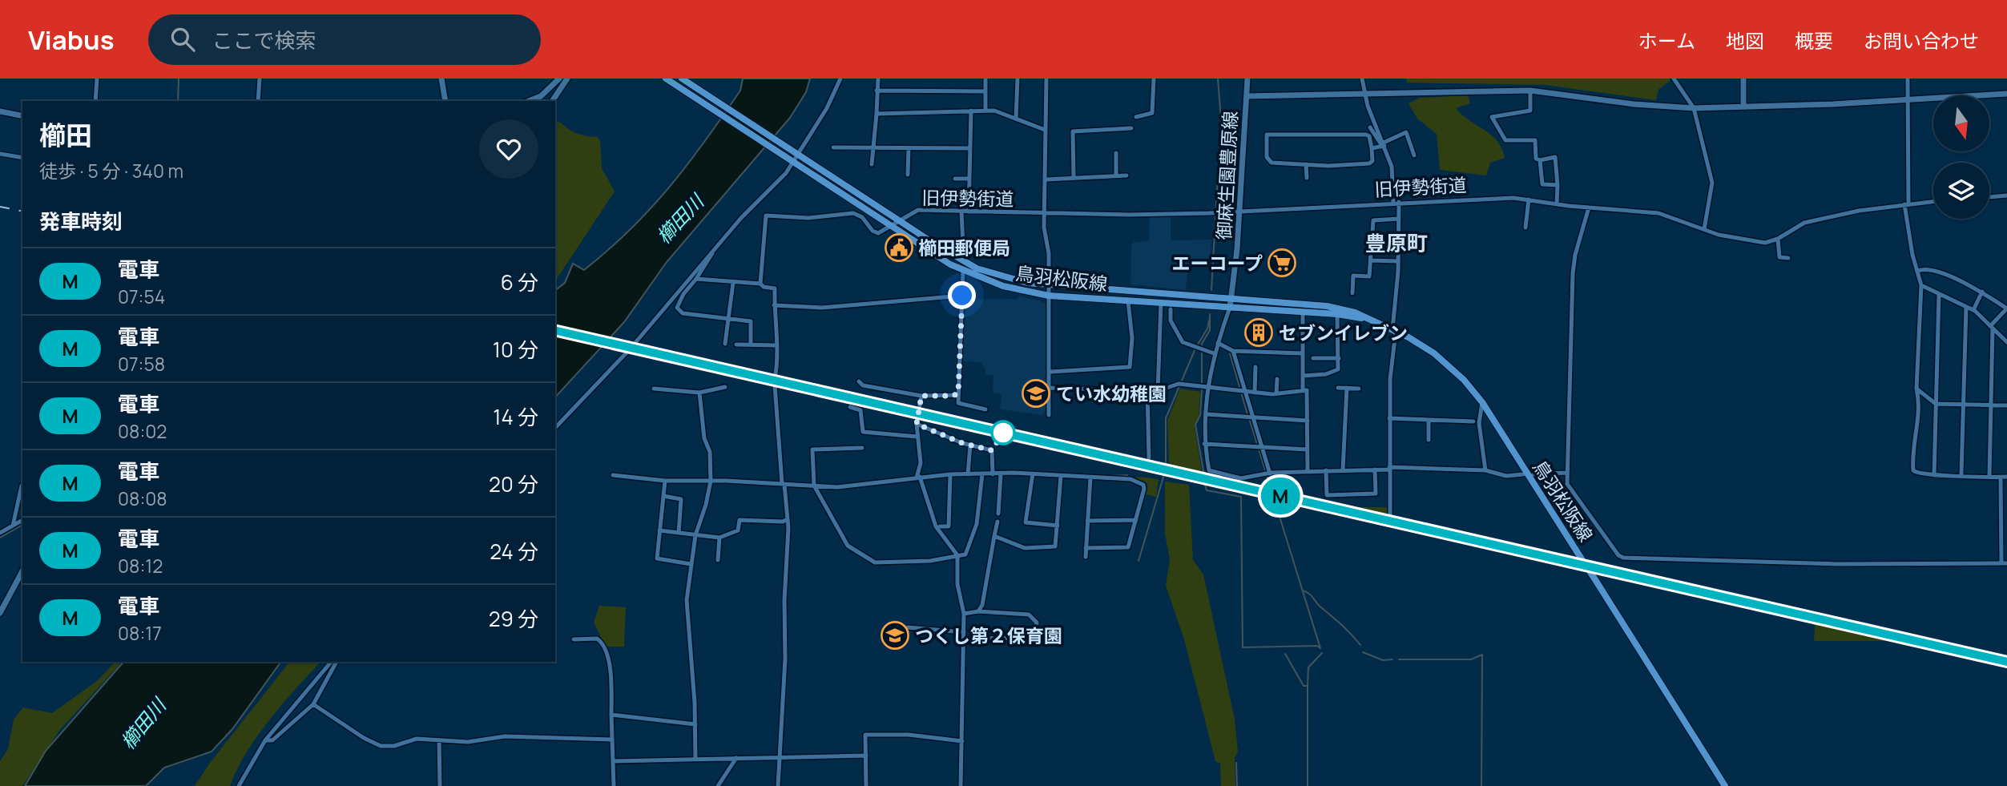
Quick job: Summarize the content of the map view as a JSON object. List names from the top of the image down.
{
  "streets": {
    "main road": ["御麻生園豊原線", "鳥羽松阪線"],
    "street": ["旧伊勢街道"]
  },
  "crossings": [
    ["御麻生園豊原線", "旧伊勢街道"],
    ["御麻生園豊原線", "鳥羽松阪線"],
    ["旧伊勢街道", "鳥羽松阪線"]
  ],
  "districts": ["豊原町"],
  "water": ["櫛田川"],
  "places": {
    "public building": ["櫛田郵便局"],
    "supermarket": ["エーコープ"],
    "building": ["セブンイレブン"],
    "school or university": ["てい水幼稚園", "つくし第２保育園"]
  },
  "north": "bottom",
  "page": {
    "header": "Viabus",
    "search": "ここで検索",
    "nav": [
      "ホーム",
      "地図",
      "概要",
      "お問い合わせ"
    ],
    "on_map": "M",
    "heading": [
      ["櫛田", "徒歩 · 5 分 · 340 m"],
      "発車時刻"
    ],
    "list": [
      {
        "mark": "M",
        "name": "電車",
        "note": "07:54",
        "value": "6 分"
      },
      {
        "mark": "M",
        "name": "電車",
        "note": "07:58",
        "value": "10 分"
      },
      {
        "mark": "M",
        "name": "電車",
        "note": "08:02",
        "value": "14 分"
      },
      {
        "mark": "M",
        "name": "電車",
        "note": "08:08",
        "value": "20 分"
      },
      {
        "mark": "M",
        "name": "電車",
        "note": "08:12",
        "value": "24 分"
      },
      {
        "mark": "M",
        "name": "電車",
        "note": "08:17",
        "value": "29 分"
      }
    ]
  }
}
